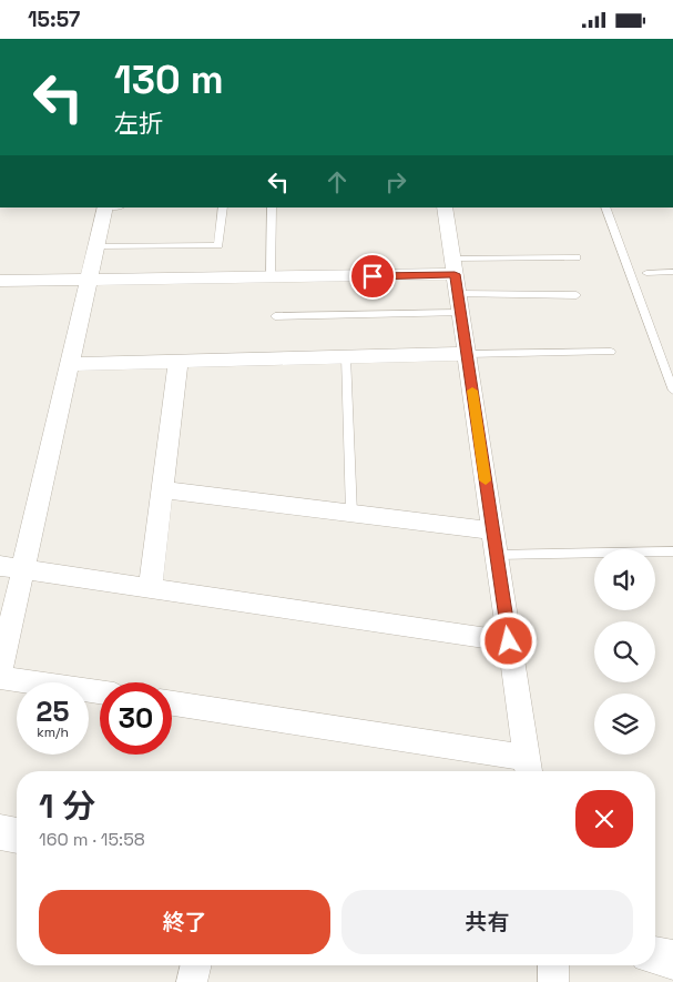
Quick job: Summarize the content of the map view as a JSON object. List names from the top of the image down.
{
  "page": {
    "status": "15:57",
    "turn": ["130 m", "左折"],
    "speed": "25 km/h",
    "limit": "30",
    "heading": ["1 分", "160 m · 15:58"],
    "buttons": ["終了", "共有"]
  }
}
